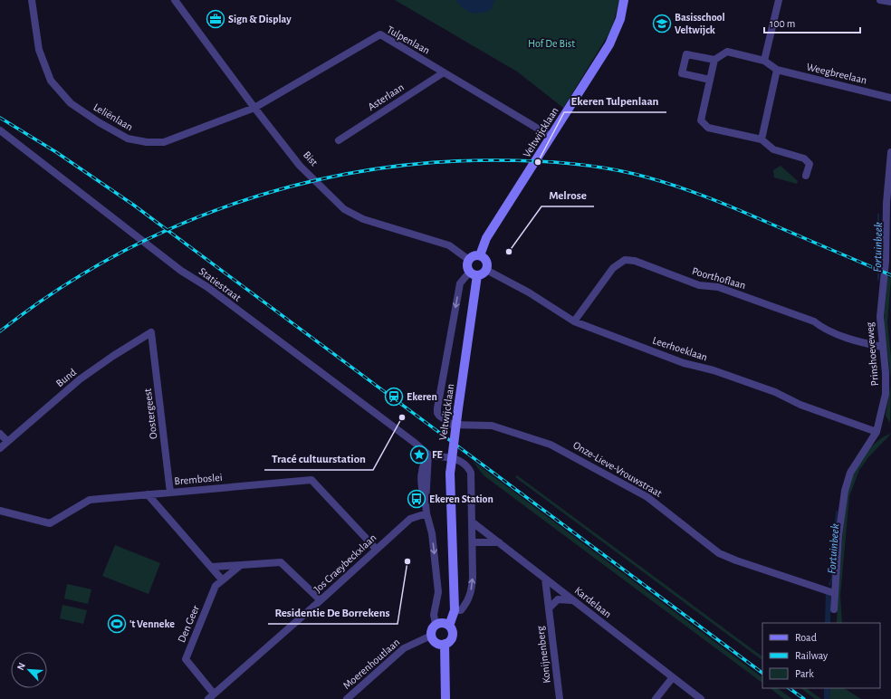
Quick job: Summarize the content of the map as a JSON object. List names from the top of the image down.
{
  "streets": {
    "street": [
      "Tulpenlaan",
      "Weegbreelaan",
      "Asterlaan",
      "Leliënlaan",
      "Veltwijcklaan",
      "Bist",
      "Poorthoflaan",
      "Statiestraat",
      "Leerhoeklaan",
      "Prinshoeveweg",
      "Bund",
      "Oostergeest",
      "Onze-Lieve-Vrouwstraat",
      "Bremboslei",
      "Jos Craeybeckxlaan",
      "Kardelaan",
      "Den Geer",
      "Konijnenberg",
      "Moerenhoutlaan"
    ]
  },
  "crossings": [
    ["Tulpenlaan", "Asterlaan"],
    ["Tulpenlaan", "Leliënlaan"],
    ["Tulpenlaan", "Veltwijcklaan"],
    ["Tulpenlaan", "Bist"],
    ["Leliënlaan", "Bist"],
    ["Veltwijcklaan", "Bist"],
    ["Veltwijcklaan", "Statiestraat"],
    ["Veltwijcklaan", "Leerhoeklaan"],
    ["Veltwijcklaan", "Onze-Lieve-Vrouwstraat"],
    ["Veltwijcklaan", "Jos Craeybeckxlaan"],
    ["Veltwijcklaan", "Moerenhoutlaan"],
    ["Bist", "Leerhoeklaan"],
    ["Poorthoflaan", "Leerhoeklaan"],
    ["Poorthoflaan", "Prinshoeveweg"],
    ["Leerhoeklaan", "Prinshoeveweg"],
    ["Prinshoeveweg", "Onze-Lieve-Vrouwstraat"],
    ["Bund", "Oostergeest"],
    ["Oostergeest", "Bremboslei"],
    ["Bremboslei", "Jos Craeybeckxlaan"],
    ["Jos Craeybeckxlaan", "Den Geer"],
    ["Kardelaan", "Konijnenberg"]
  ],
  "water": ["Fortuinbeek"],
  "parks": ["Hof De Bist"],
  "places": {
    "office": ["Sign & Display"],
    "school or university": ["Basisschool Veltwijck"],
    "other": [
      "Ekeren Tulpenlaan",
      "Melrose",
      "Tracé cultuurstation",
      "Residentie De Borrekens"
    ],
    "station": ["Ekeren"],
    "place": ["FE"],
    "bus stop": ["Ekeren Station"],
    "sports": ["'t Venneke"]
  },
  "legend": ["Road", "Railway", "Park"],
  "scale_bar": "100 m",
  "north": "top left"
}
